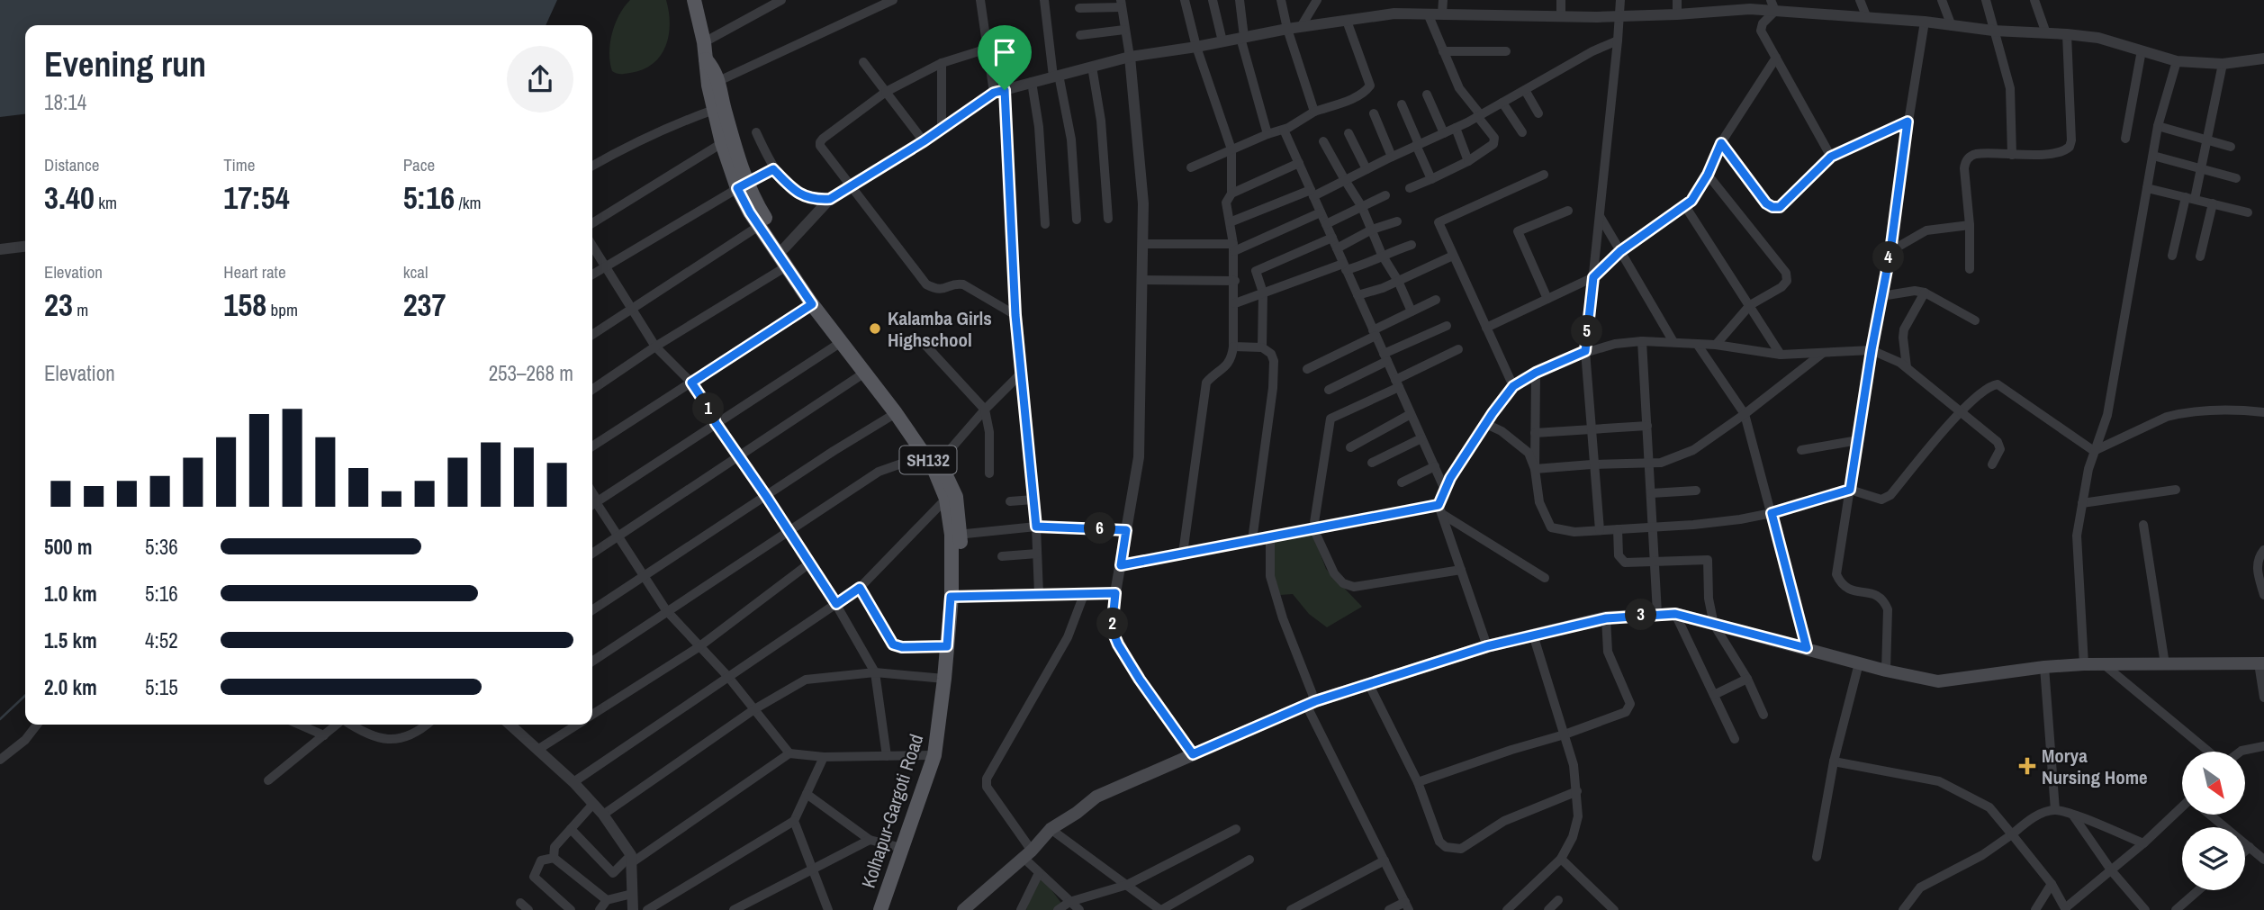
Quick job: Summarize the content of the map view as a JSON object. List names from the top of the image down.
{
  "streets": {
    "main road": ["SH132", "Kolhapur-Gargoti Road"]
  },
  "places": {
    "other": ["Kalamba Girls Highschool"],
    "health": ["Morya Nursing Home"]
  },
  "north": "bottom right",
  "page": {
    "heading": ["Evening run", "18:14"],
    "stats": [
      ["Distance", "3.40 km"],
      ["Time", "17:54"],
      ["Pace", "5:16 /km"],
      ["Elevation", "23 m"],
      ["Heart rate", "158 bpm"],
      ["kcal", "237"]
    ],
    "pins": [
      "4",
      "5",
      "1",
      "6",
      "3",
      "2"
    ],
    "chart": ["Elevation", "253–268 m"],
    "list": [
      {
        "name": "500 m",
        "note": "5:36"
      },
      {
        "name": "1.0 km",
        "note": "5:16"
      },
      {
        "name": "1.5 km",
        "note": "4:52"
      },
      {
        "name": "2.0 km",
        "note": "5:15"
      }
    ]
  }
}
